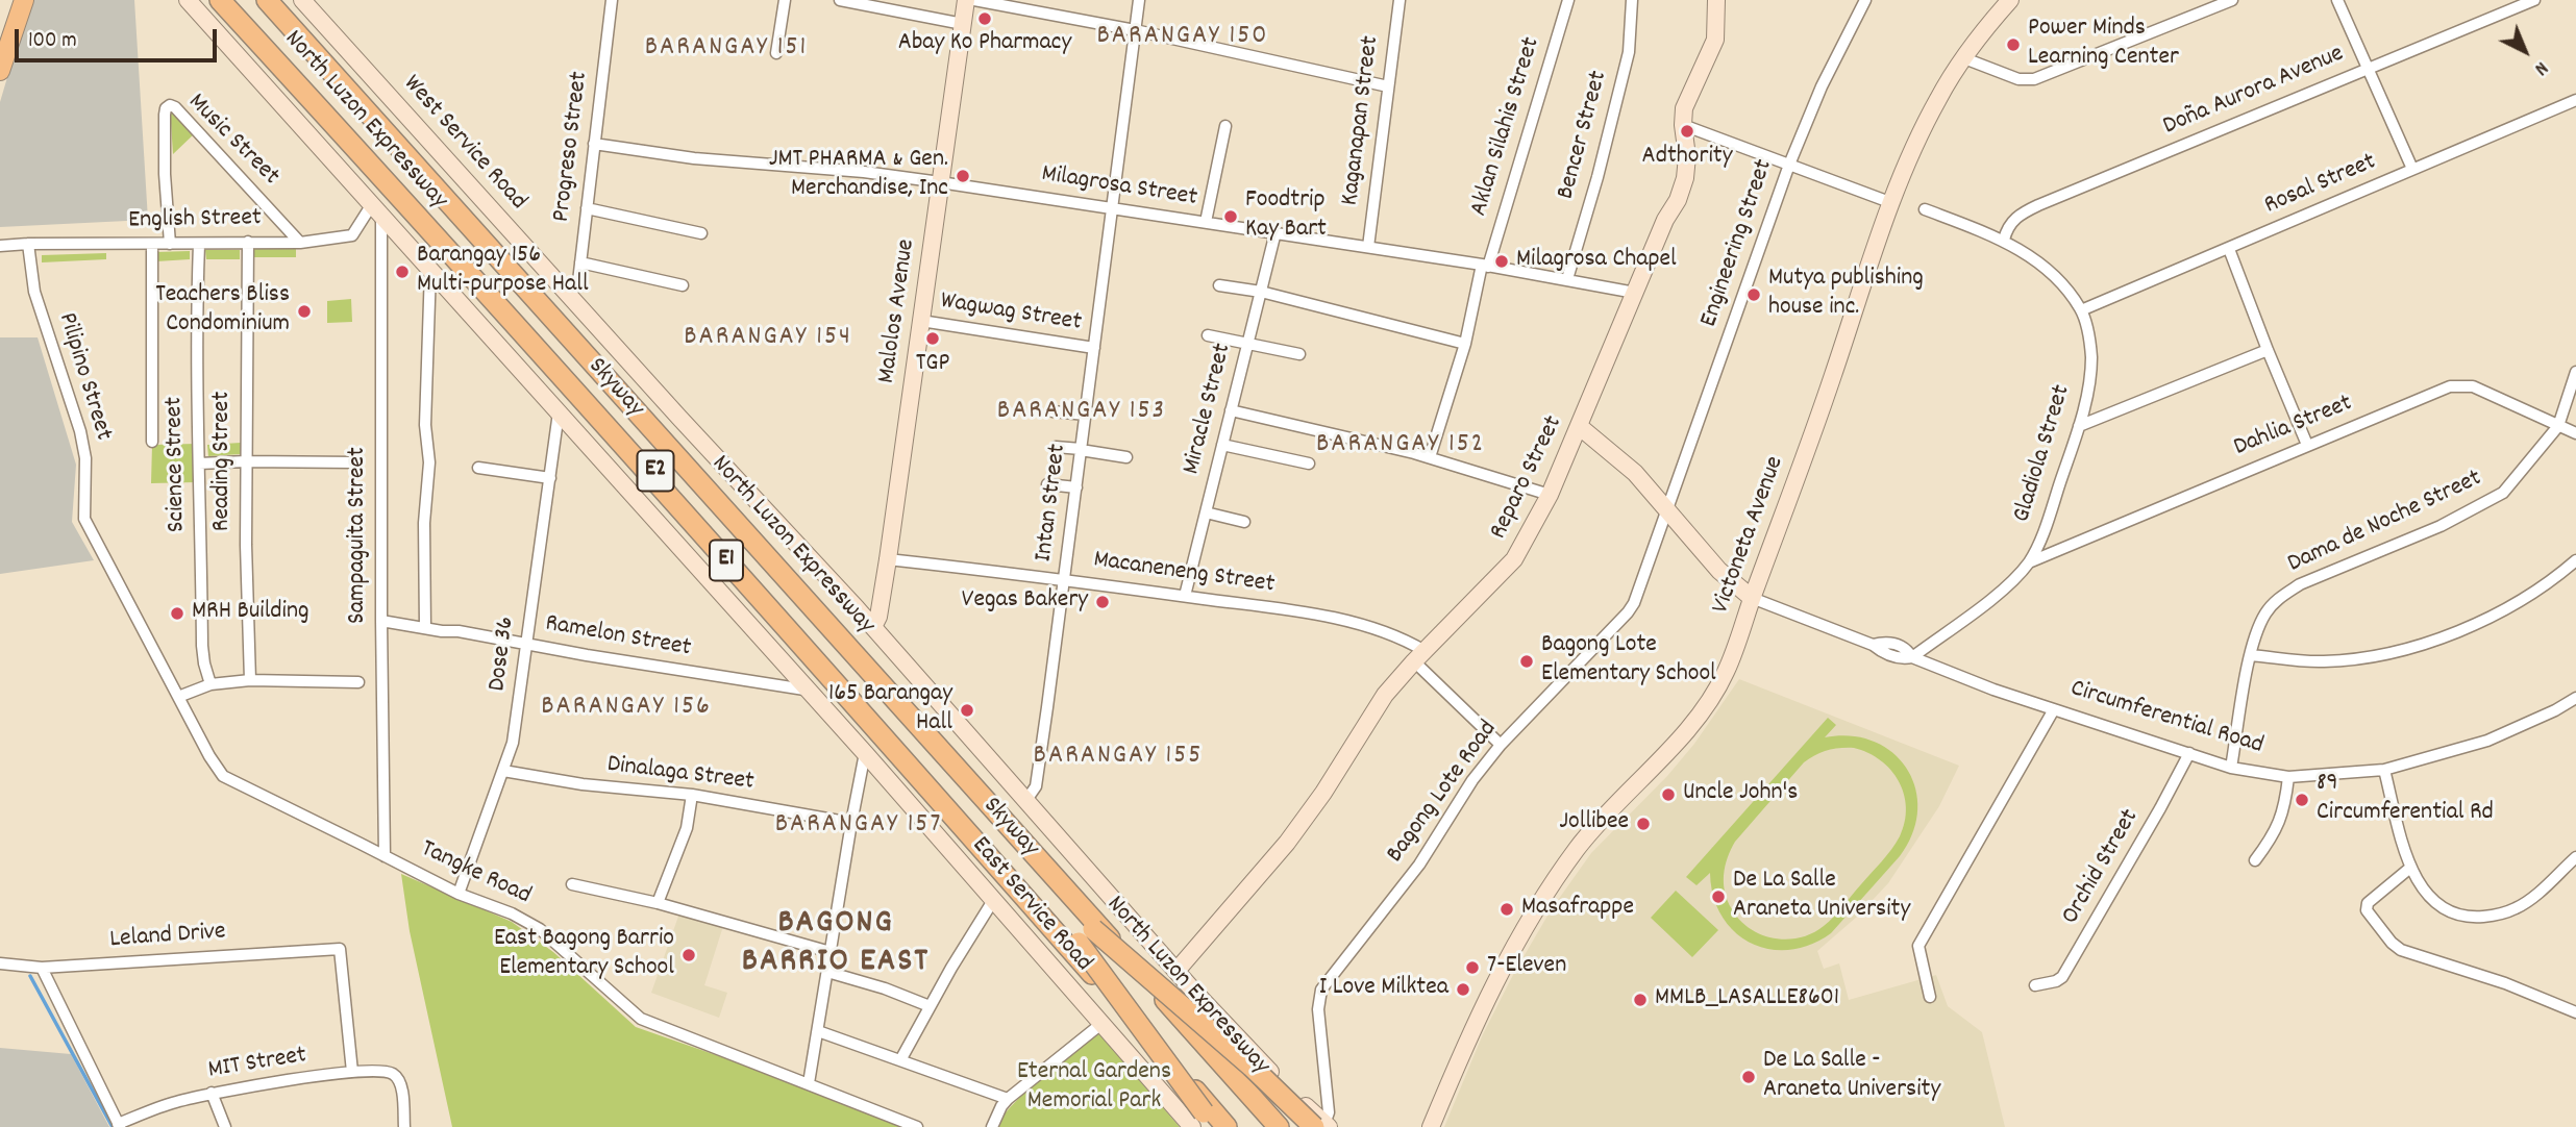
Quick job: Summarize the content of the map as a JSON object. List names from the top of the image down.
{
  "streets": {
    "highway": [
      "North Luzon Expressway",
      "Skyway",
      "E2",
      "E1"
    ],
    "street": [
      "Doña Aurora Avenue",
      "Kaganapan Street",
      "Aklan Silahis Street",
      "Bencer Street",
      "Music Street",
      "West Service Road",
      "Progreso Street",
      "Rosal Street",
      "Milagrosa Street",
      "English Street",
      "Engineering Street",
      "Malolos Avenue",
      "Wagwag Street",
      "Pilipino Street",
      "Miracle Street",
      "Dahlia Street",
      "Gladiola Street",
      "Reading Street",
      "Science Street",
      "Reparo Street",
      "Intan Street",
      "Dama de Noche Street",
      "Sampaguita Street",
      "Victoneta Avenue",
      "Macaneneng Street",
      "Ramelon Street",
      "Dose 36",
      "Circumferential Road",
      "Dinalaga Street",
      "Bagong Lote Road",
      "Orchid Street",
      "Tangke Road",
      "East Service Road",
      "Leland Drive",
      "MIT Street"
    ]
  },
  "crossings": [
    ["Doña Aurora Avenue", "Gladiola Street"],
    ["Kaganapan Street", "Milagrosa Street"],
    ["Aklan Silahis Street", "Milagrosa Street"],
    ["Bencer Street", "Milagrosa Street"],
    ["Music Street", "English Street"],
    ["West Service Road", "Progreso Street"],
    ["West Service Road", "Malolos Avenue"],
    ["West Service Road", "Reparo Street"],
    ["West Service Road", "Intan Street"],
    ["West Service Road", "Bagong Lote Road"],
    ["Progreso Street", "Milagrosa Street"],
    ["Rosal Street", "Gladiola Street"],
    ["Milagrosa Street", "Malolos Avenue"],
    ["Milagrosa Street", "Miracle Street"],
    ["Milagrosa Street", "Reparo Street"],
    ["Milagrosa Street", "Intan Street"],
    ["English Street", "Pilipino Street"],
    ["English Street", "Reading Street"],
    ["English Street", "Science Street"],
    ["English Street", "Sampaguita Street"],
    ["English Street", "East Service Road"],
    ["Engineering Street", "Circumferential Road"],
    ["Engineering Street", "Bagong Lote Road"],
    ["Malolos Avenue", "Wagwag Street"],
    ["Malolos Avenue", "Macaneneng Street"],
    ["Wagwag Street", "Intan Street"],
    ["Pilipino Street", "Tangke Road"],
    ["Miracle Street", "Macaneneng Street"],
    ["Dahlia Street", "Gladiola Street"],
    ["Dahlia Street", "Dama de Noche Street"],
    ["Gladiola Street", "Circumferential Road"],
    ["Reparo Street", "Macaneneng Street"],
    ["Reparo Street", "Circumferential Road"],
    ["Intan Street", "Macaneneng Street"],
    ["Dama de Noche Street", "Circumferential Road"],
    ["Sampaguita Street", "Ramelon Street"],
    ["Sampaguita Street", "Tangke Road"],
    ["Sampaguita Street", "East Service Road"],
    ["Victoneta Avenue", "Circumferential Road"],
    ["Macaneneng Street", "Bagong Lote Road"],
    ["Ramelon Street", "Dose 36"],
    ["Ramelon Street", "East Service Road"],
    ["Dose 36", "Dinalaga Street"],
    ["Dose 36", "Tangke Road"],
    ["Dose 36", "East Service Road"],
    ["Circumferential Road", "Bagong Lote Road"],
    ["Circumferential Road", "Orchid Street"],
    ["Leland Drive", "MIT Street"]
  ],
  "districts": [
    "BARANGAY 150",
    "BARANGAY 151",
    "BARANGAY 154",
    "BARANGAY 153",
    "BARANGAY 152",
    "BARANGAY 156",
    "BARANGAY 155",
    "BARANGAY 157",
    "BAGONG BARRIO EAST"
  ],
  "parks": ["Eternal Gardens Memorial Park"],
  "places": [
    "Abay Ko Pharmacy",
    "Power Minds Learning Center",
    "Adthority",
    "JMT PHARMA & Gen. Merchandise, Inc",
    "Foodtrip Kay Bart",
    "Milagrosa Chapel",
    "Barangay 156 Multi-purpose Hall",
    "Mutya publishing house inc.",
    "Teachers Bliss Condominium",
    "TGP",
    "Vegas Bakery",
    "MRH Building",
    "Bagong Lote Elementary School",
    "165 Barangay Hall",
    "Uncle John's",
    "89 Circumferential Rd",
    "Jollibee",
    "De La Salle Araneta University",
    "Masafrappe",
    "East Bagong Barrio Elementary School",
    "7-Eleven",
    "I Love Milktea",
    "MMLB_LASALLE8601",
    "De La Salle - Araneta University"
  ],
  "scale_bar": "100 m",
  "north": "bottom right"
}
